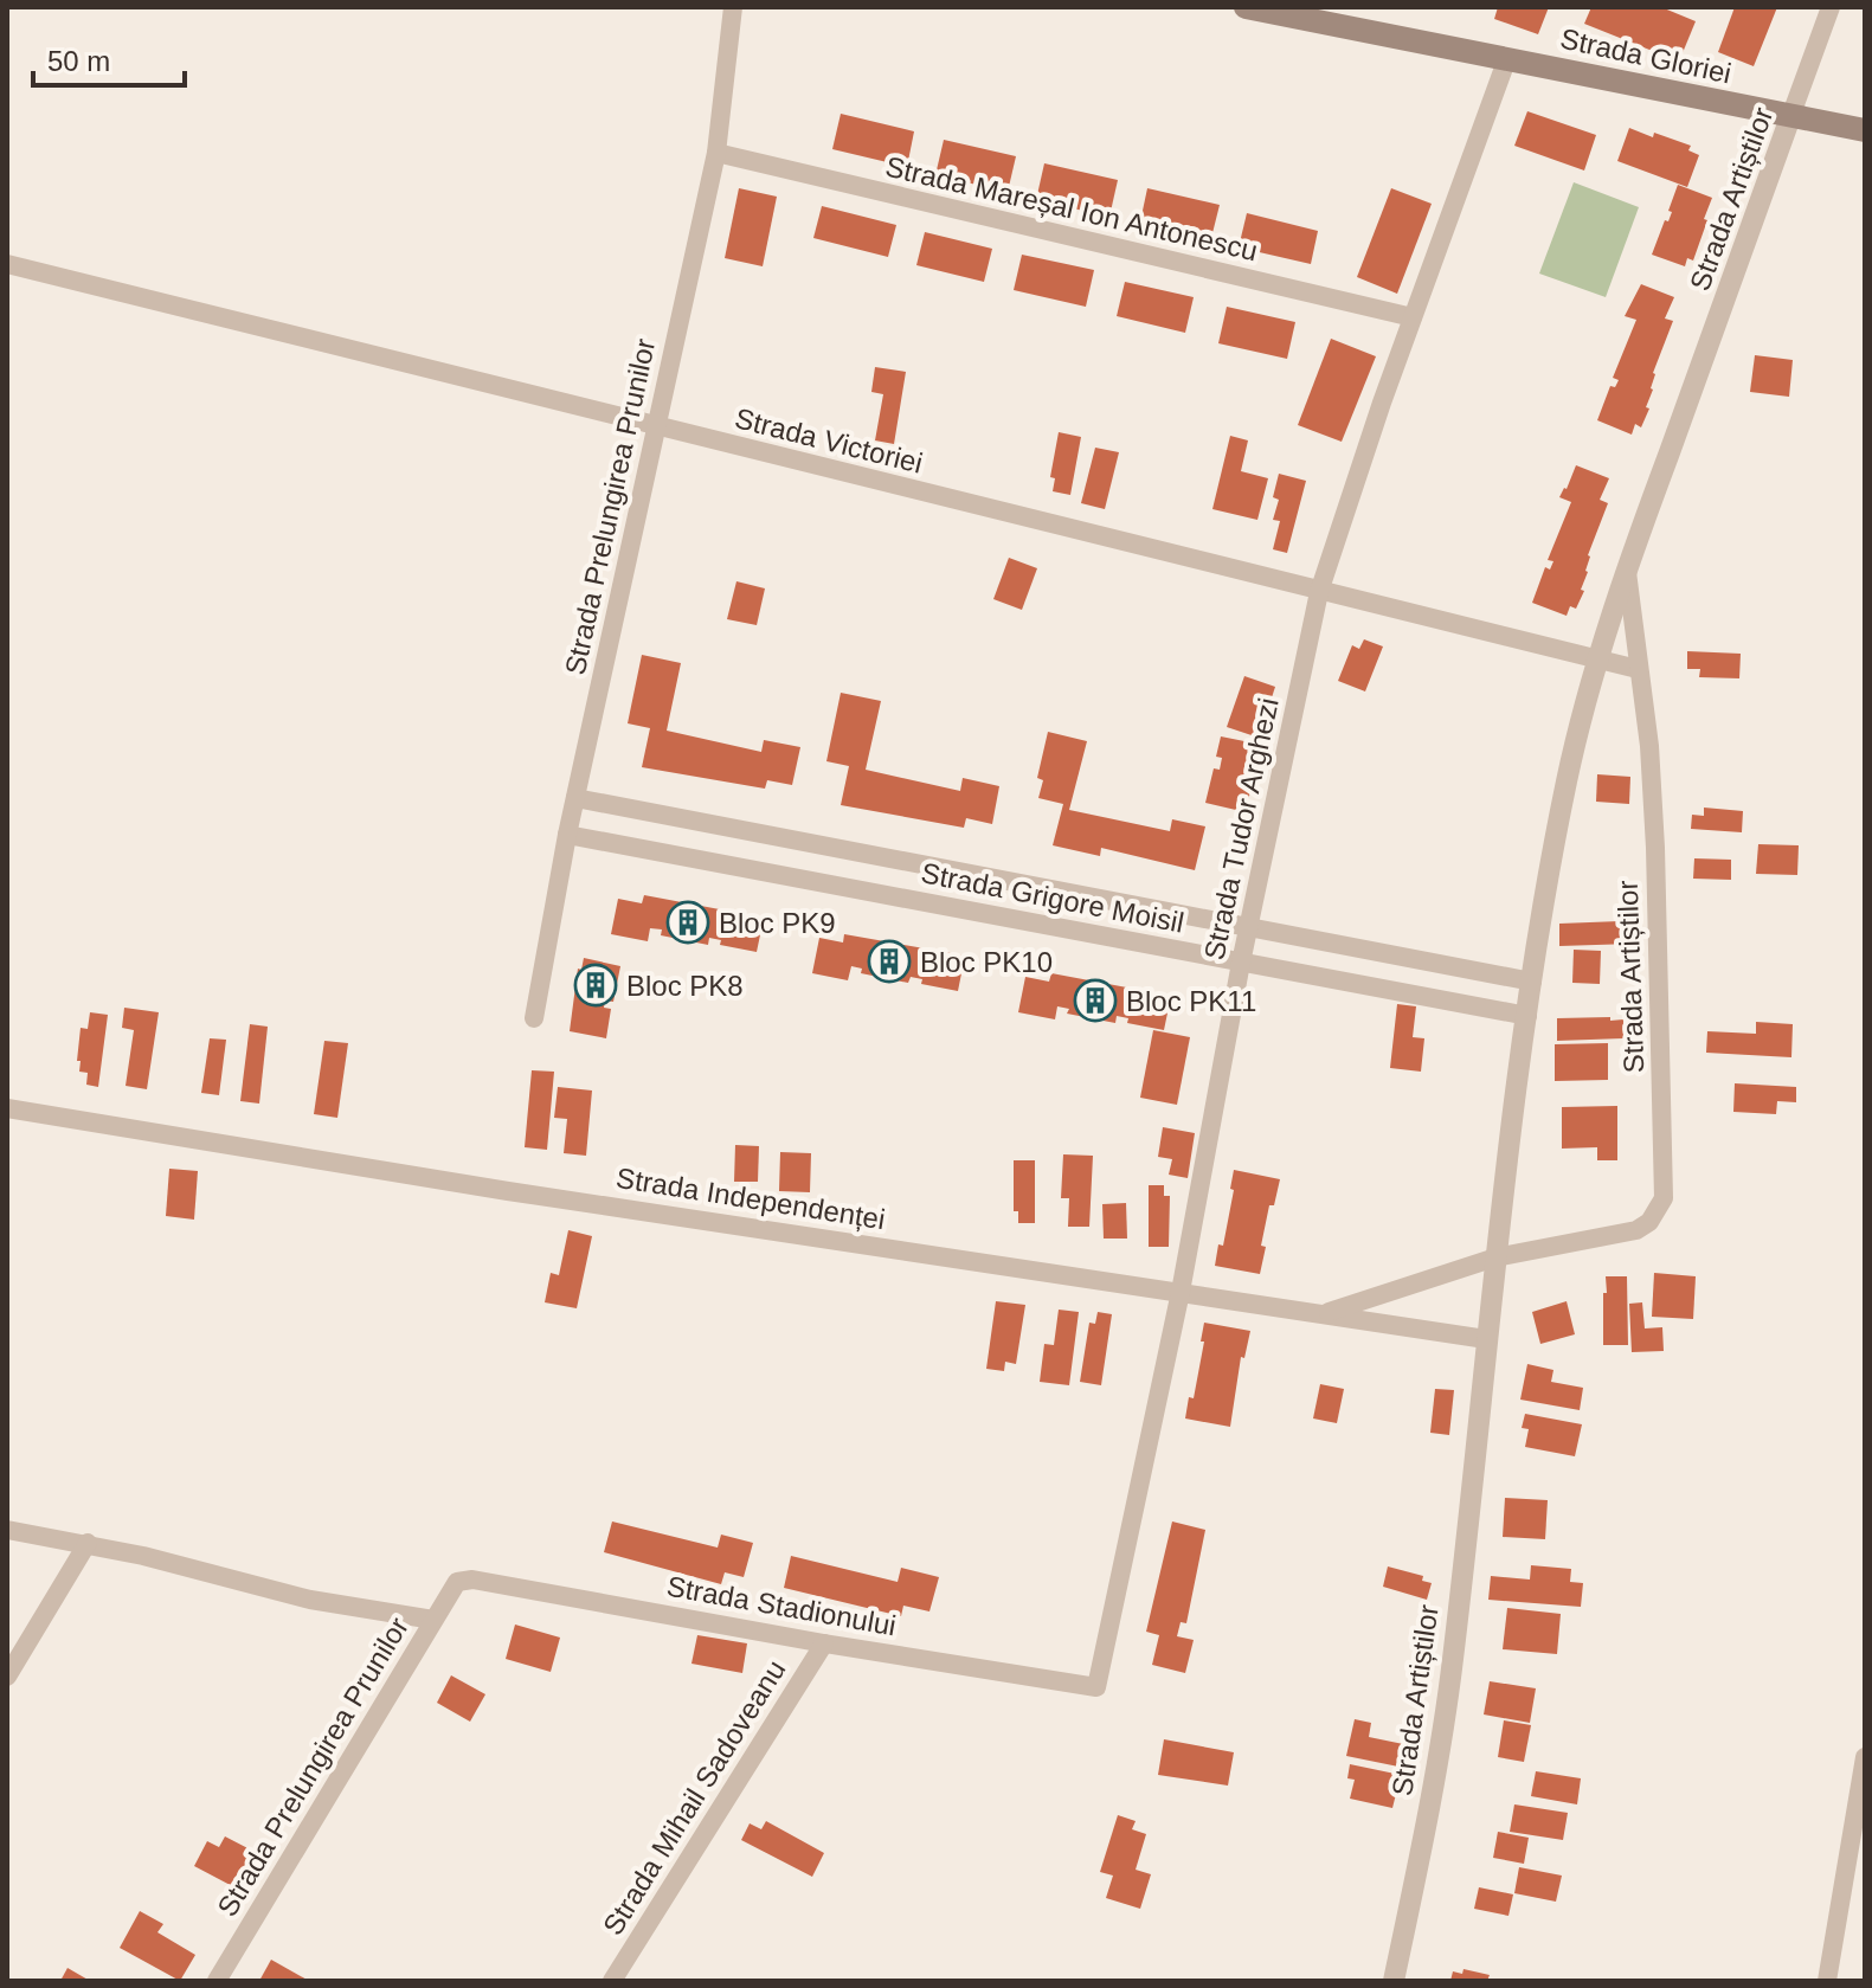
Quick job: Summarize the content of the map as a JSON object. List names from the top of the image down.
{
  "streets": {
    "main road": ["Strada Gloriei"],
    "street": [
      "Strada Artiștilor",
      "Strada Mareșal Ion Antonescu",
      "Strada Victoriei",
      "Strada Prelungirea Prunilor",
      "Strada Tudor Arghezi",
      "Strada Grigore Moisil",
      "Strada Independenței",
      "Strada Stadionului",
      "Strada Mihail Sadoveanu"
    ]
  },
  "crossings": [
    ["Strada Gloriei", "Strada Artiștilor"],
    ["Strada Gloriei", "Strada Tudor Arghezi"],
    ["Strada Artiștilor", "Strada Victoriei"],
    ["Strada Artiștilor", "Strada Grigore Moisil"],
    ["Strada Artiștilor", "Strada Independenței"],
    ["Strada Mareșal Ion Antonescu", "Strada Prelungirea Prunilor"],
    ["Strada Mareșal Ion Antonescu", "Strada Tudor Arghezi"],
    ["Strada Victoriei", "Strada Prelungirea Prunilor"],
    ["Strada Victoriei", "Strada Tudor Arghezi"],
    ["Strada Prelungirea Prunilor", "Strada Grigore Moisil"],
    ["Strada Prelungirea Prunilor", "Strada Stadionului"],
    ["Strada Tudor Arghezi", "Strada Grigore Moisil"],
    ["Strada Tudor Arghezi", "Strada Independenței"],
    ["Strada Tudor Arghezi", "Strada Stadionului"],
    ["Strada Stadionului", "Strada Mihail Sadoveanu"]
  ],
  "places": {
    "building": [
      "Bloc PK9",
      "Bloc PK10",
      "Bloc PK8",
      "Bloc PK11"
    ]
  },
  "scale_bar": "50 m"
}
